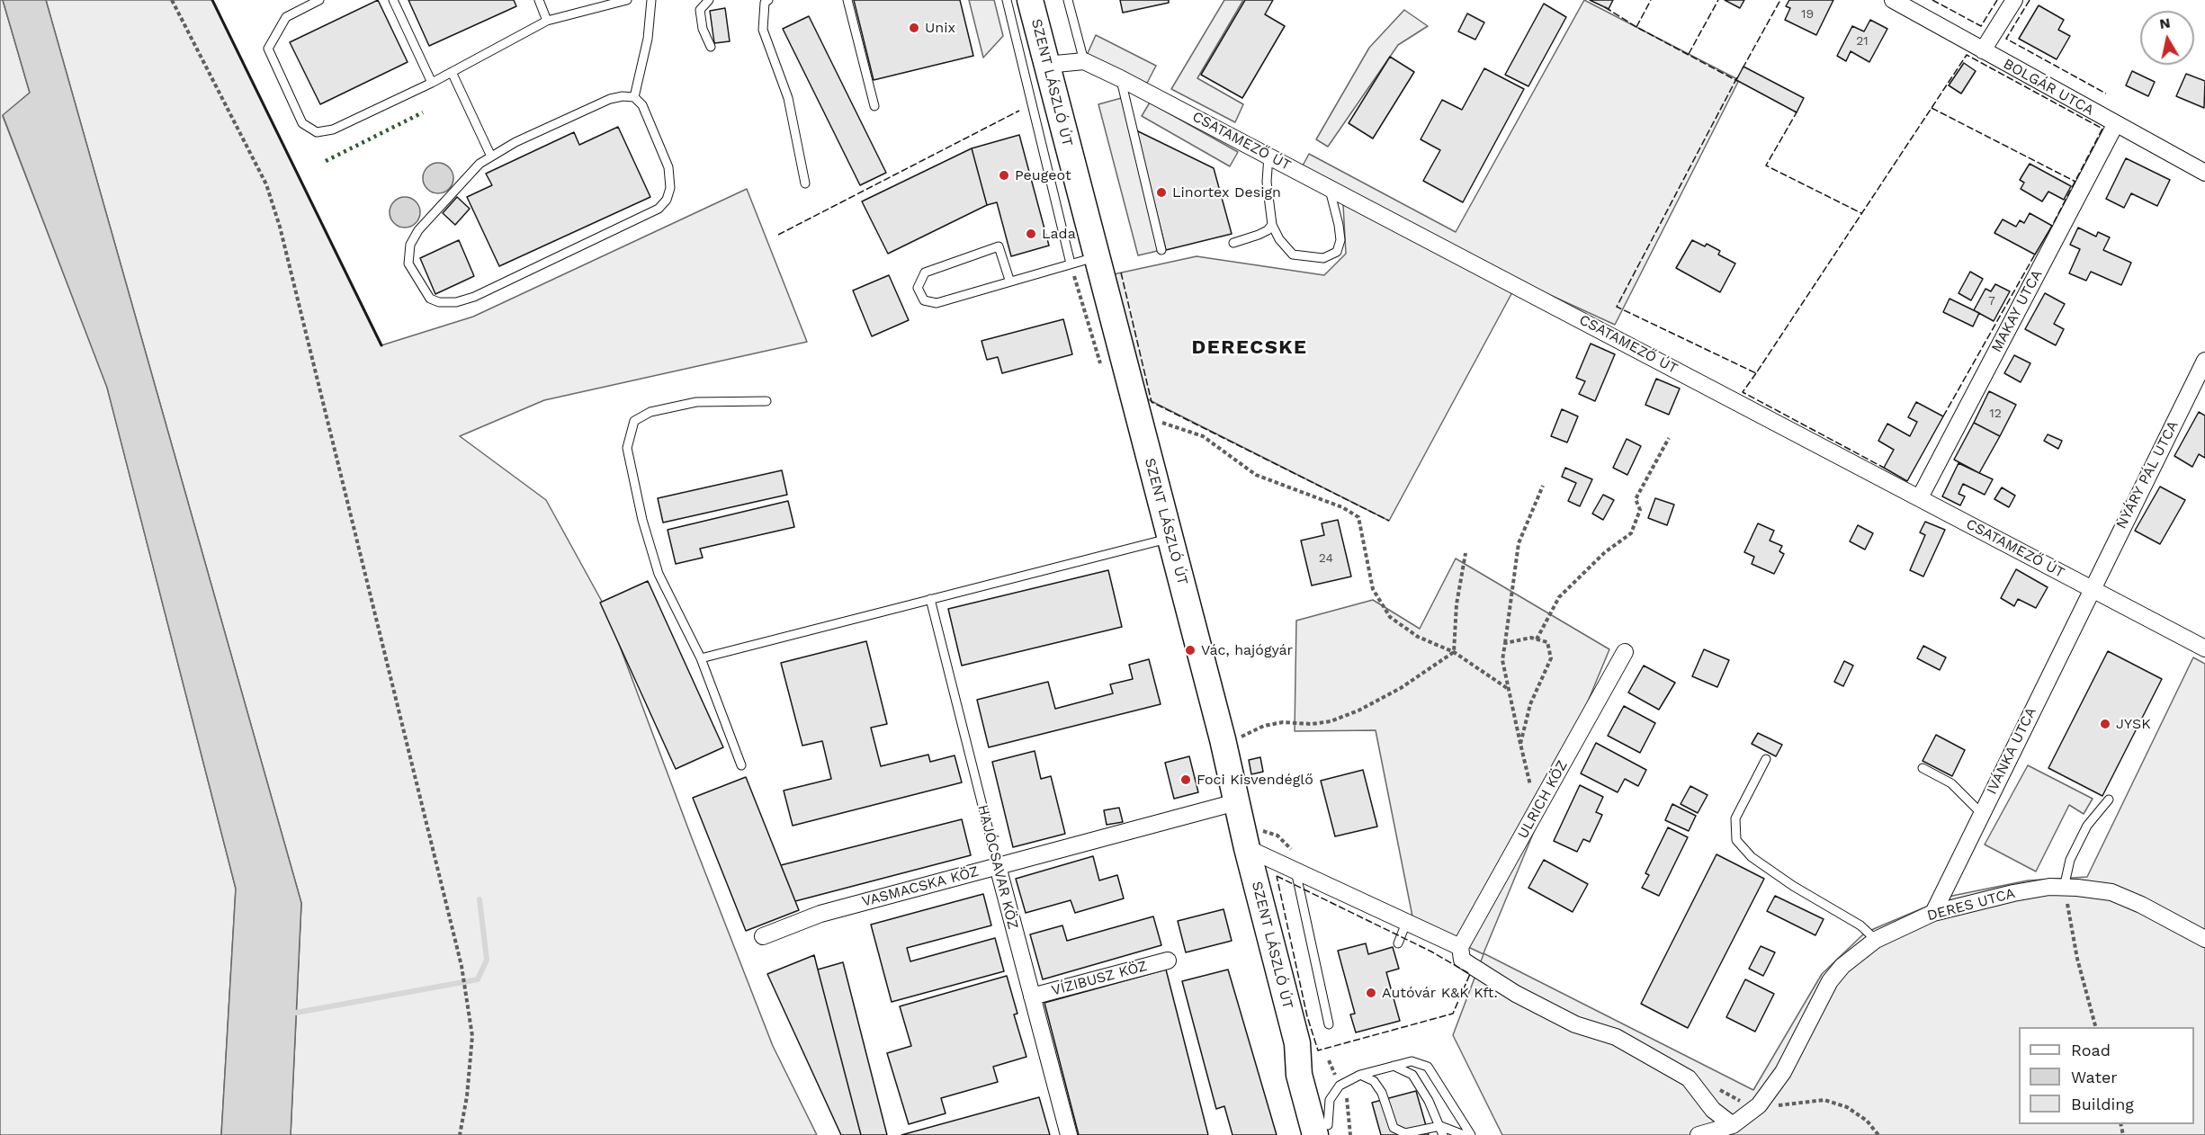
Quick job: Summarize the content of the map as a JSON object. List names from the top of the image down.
{
  "streets": {
    "main road": ["SZENT LÁSZLÓ ÚT"],
    "street": [
      "BOLGÁR UTCA",
      "CSATAMEZŐ ÚT",
      "MAKAY UTCA",
      "NYÁRY PÁL UTCA",
      "IVÁNKA UTCA",
      "ULRICH KÖZ",
      "HAJÓCSAVAR KÖZ",
      "VASMACSKA KÖZ",
      "DERES UTCA",
      "VÍZIBUSZ KÖZ"
    ]
  },
  "crossings": [
    ["SZENT LÁSZLÓ ÚT", "VASMACSKA KÖZ"],
    ["BOLGÁR UTCA", "MAKAY UTCA"],
    ["CSATAMEZŐ ÚT", "MAKAY UTCA"],
    ["CSATAMEZŐ ÚT", "NYÁRY PÁL UTCA"],
    ["CSATAMEZŐ ÚT", "IVÁNKA UTCA"],
    ["NYÁRY PÁL UTCA", "IVÁNKA UTCA"],
    ["IVÁNKA UTCA", "DERES UTCA"],
    ["HAJÓCSAVAR KÖZ", "VASMACSKA KÖZ"],
    ["HAJÓCSAVAR KÖZ", "VÍZIBUSZ KÖZ"]
  ],
  "districts": ["DERECSKE"],
  "places": [
    "Unix",
    "Peugeot",
    "Linortex Design",
    "Lada",
    "Vác, hajógyár",
    "JYSK",
    "Foci Kisvendéglő",
    "Autóvár K&K Kft."
  ],
  "house_numbers": [
    "19",
    "21",
    "7",
    "12",
    "24"
  ],
  "legend": ["Road", "Water", "Building"],
  "north": "top"
}
